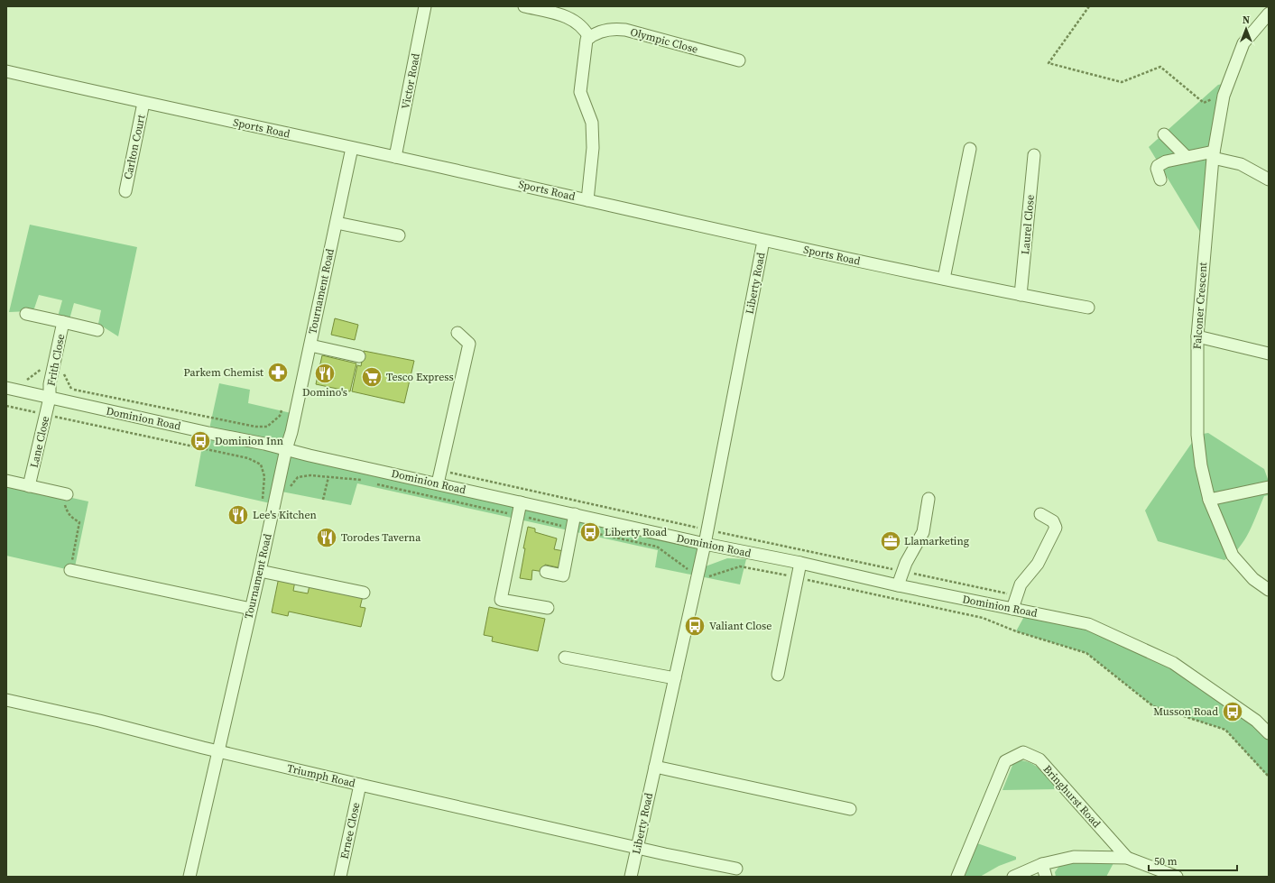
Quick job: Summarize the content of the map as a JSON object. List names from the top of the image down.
{
  "streets": {
    "street": [
      "Olympic Close",
      "Victor Road",
      "Sports Road",
      "Carlton Court",
      "Laurel Close",
      "Liberty Road",
      "Tournament Road",
      "Falconer Crescent",
      "Frith Close",
      "Dominion Road",
      "Lane Close",
      "Triumph Road",
      "Bringhurst Road",
      "Ernee Close"
    ]
  },
  "crossings": [
    ["Victor Road", "Sports Road"],
    ["Sports Road", "Carlton Court"],
    ["Sports Road", "Laurel Close"],
    ["Sports Road", "Liberty Road"],
    ["Sports Road", "Tournament Road"],
    ["Liberty Road", "Dominion Road"],
    ["Liberty Road", "Triumph Road"],
    ["Tournament Road", "Dominion Road"],
    ["Tournament Road", "Triumph Road"],
    ["Frith Close", "Dominion Road"],
    ["Frith Close", "Lane Close"],
    ["Dominion Road", "Lane Close"],
    ["Triumph Road", "Ernee Close"]
  ],
  "places": {
    "pharmacy": ["Parkem Chemist"],
    "restaurant": ["Domino's", "Lee's Kitchen", "Torodes Taverna"],
    "supermarket": ["Tesco Express"],
    "bus stop": [
      "Dominion Inn",
      "Liberty Road",
      "Valiant Close",
      "Musson Road"
    ],
    "office": ["Llamarketing"]
  },
  "scale_bar": "50 m",
  "north": "top"
}
